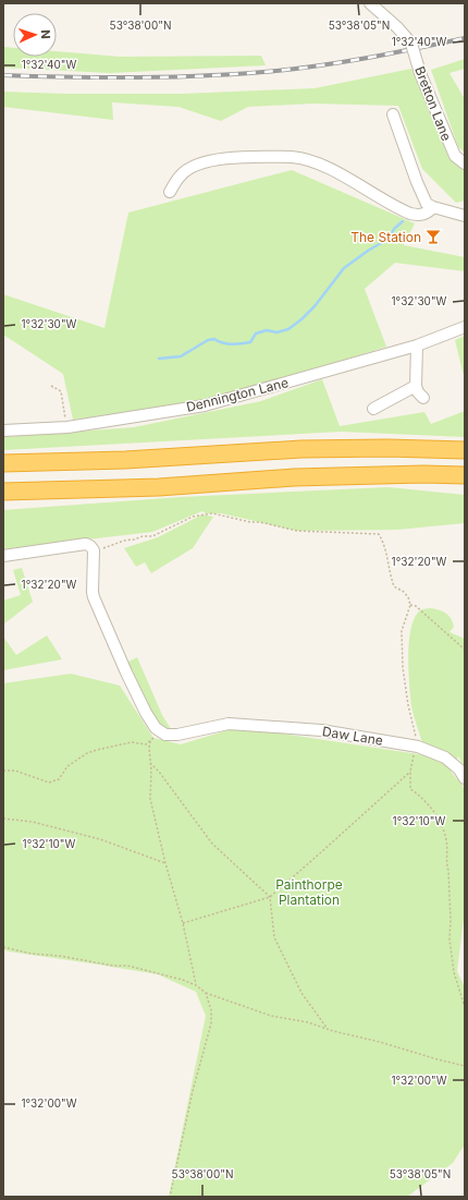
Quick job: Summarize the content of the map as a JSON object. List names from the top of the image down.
{
  "streets": {
    "street": ["Bretton Lane", "Dennington Lane", "Daw Lane"]
  },
  "parks": ["Painthorpe Plantation"],
  "places": {
    "bar": ["The Station"]
  },
  "north": "right",
  "coordinates": [
    "53°38'00\"N",
    "53°38'05\"N",
    "1°32'40\"W",
    "1°32'30\"W",
    "1°32'20\"W",
    "1°32'10\"W",
    "1°32'00\"W"
  ]
}
